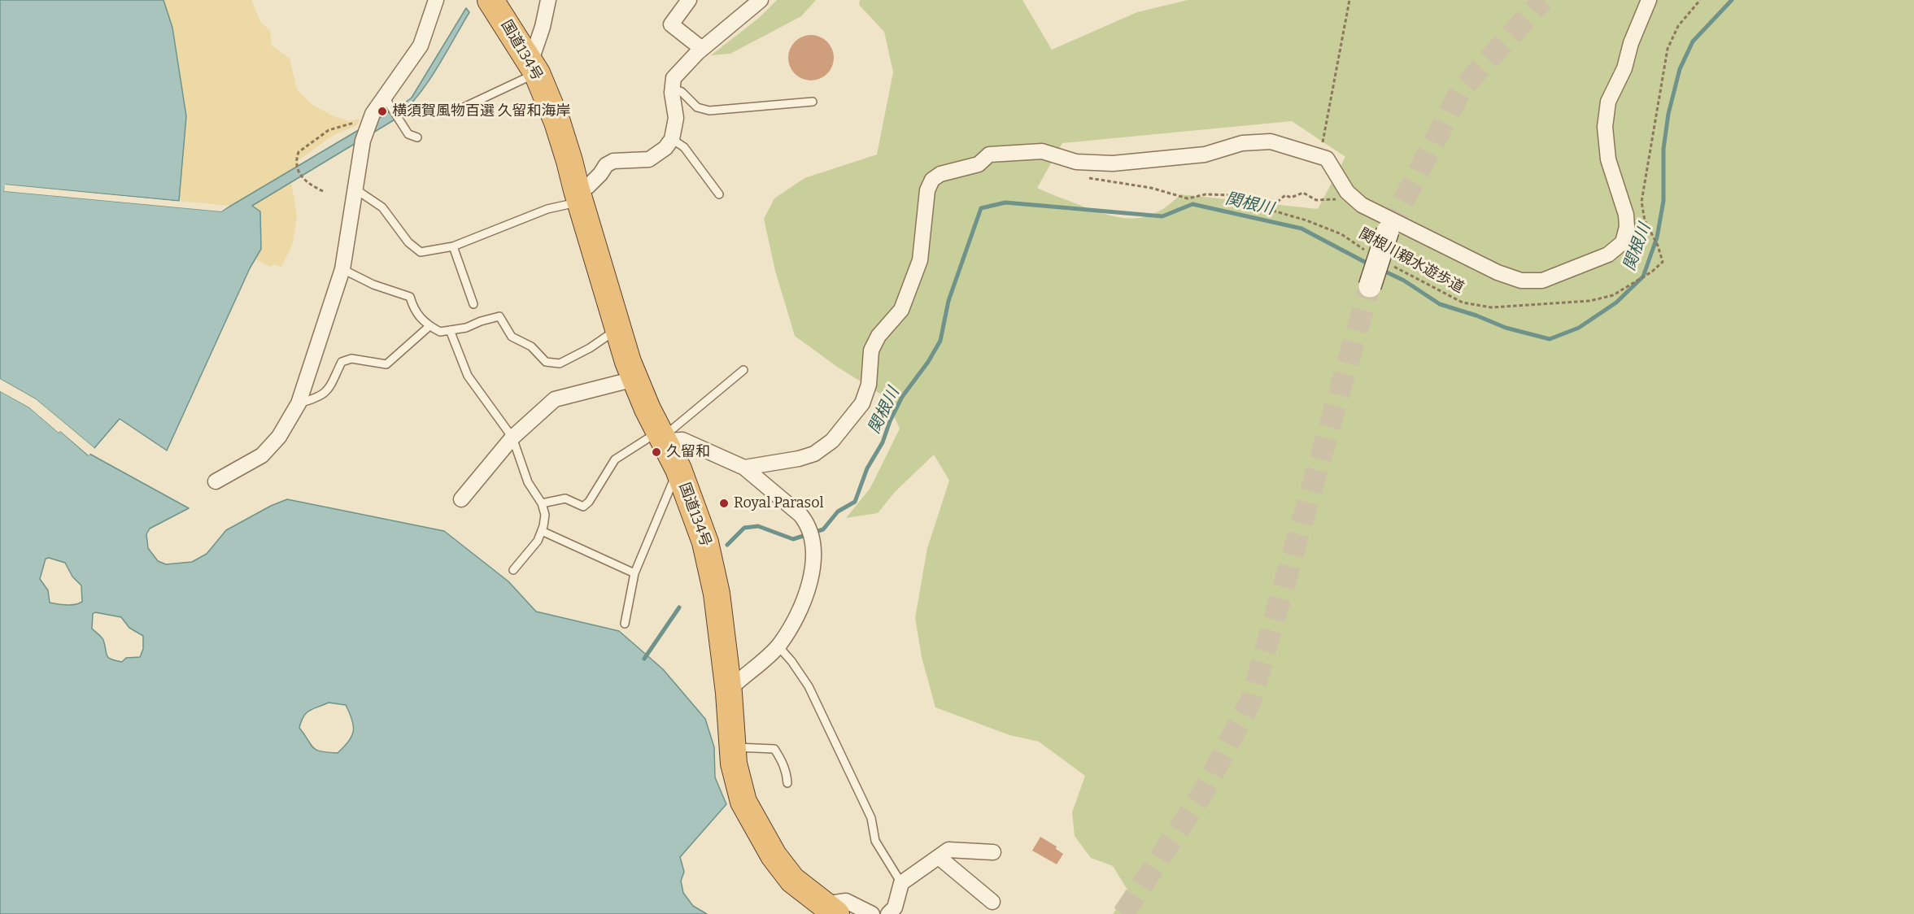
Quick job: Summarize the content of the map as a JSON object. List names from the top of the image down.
{
  "streets": {
    "highway": ["国道134号"],
    "path": ["関根川親水遊歩道"]
  },
  "water": ["関根川"],
  "places": ["横須賀風物百選 久留和海岸", "久留和", "Royal Parasol"]
}
